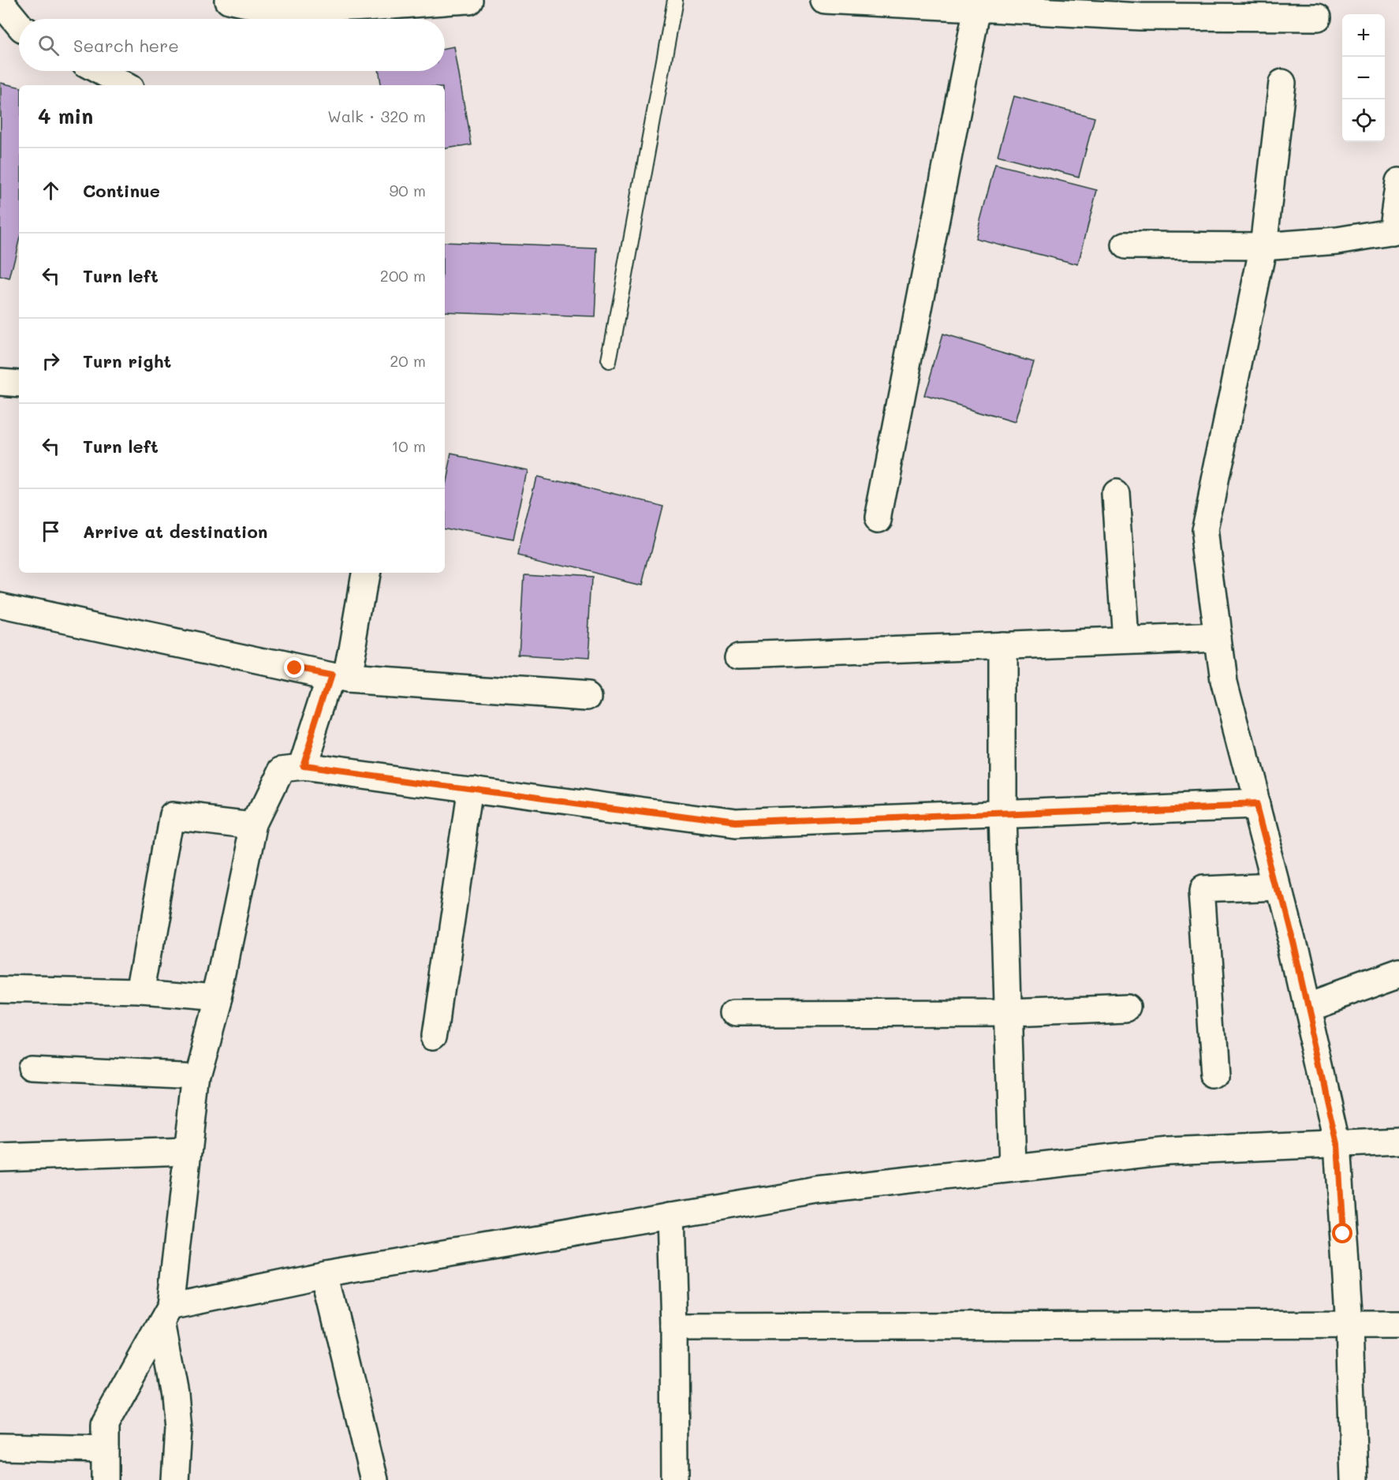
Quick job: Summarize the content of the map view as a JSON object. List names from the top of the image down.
{
  "page": {
    "map_buttons": ["+", "−"],
    "search": "Search here",
    "heading": ["4 min", "Walk · 320 m"],
    "list": [
      ["Continue", "90 m"],
      ["Turn left", "200 m"],
      ["Turn right", "20 m"],
      ["Turn left", "10 m"],
      "Arrive at destination"
    ]
  }
}
